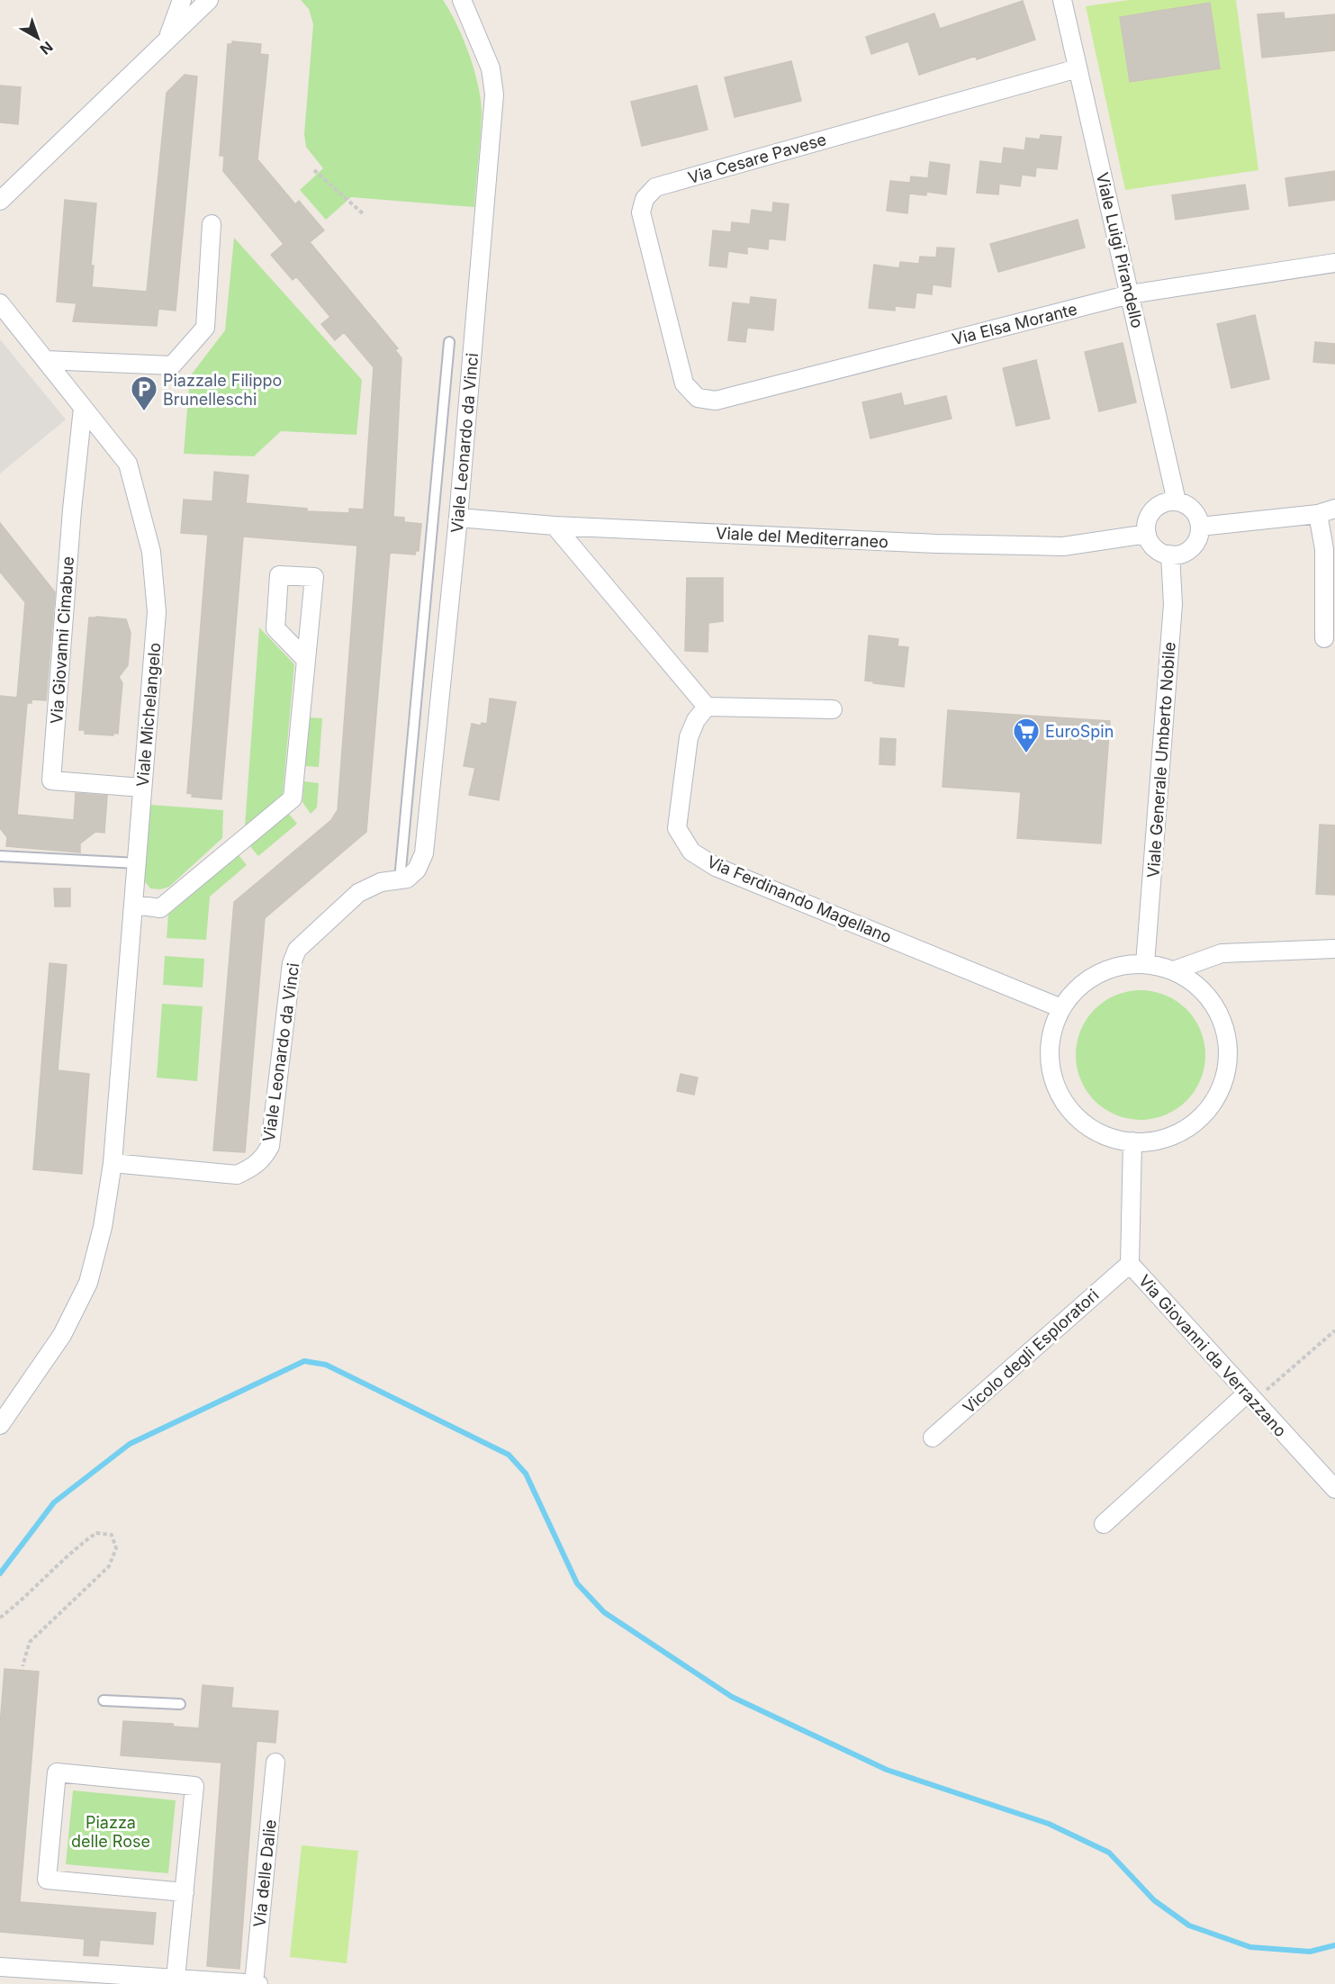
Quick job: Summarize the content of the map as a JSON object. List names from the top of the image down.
{
  "streets": {
    "street": [
      "Via Cesare Pavese",
      "Viale Luigi Pirandello",
      "Via Elsa Morante",
      "Viale Leonardo da Vinci",
      "Viale del Mediterraneo",
      "Via Giovanni Cimabue",
      "Viale Michelangelo",
      "Viale Generale Umberto Nobile",
      "Via Ferdinando Magellano",
      "Vicolo degli Esploratori",
      "Via Giovanni da Verrazzano",
      "Via delle Dalie"
    ]
  },
  "crossings": [
    ["Via Cesare Pavese", "Viale Luigi Pirandello"],
    ["Via Cesare Pavese", "Via Elsa Morante"],
    ["Viale Luigi Pirandello", "Via Elsa Morante"],
    ["Viale Luigi Pirandello", "Viale del Mediterraneo"],
    ["Viale Luigi Pirandello", "Viale Generale Umberto Nobile"],
    ["Viale Leonardo da Vinci", "Viale del Mediterraneo"],
    ["Viale Leonardo da Vinci", "Viale Michelangelo"],
    ["Viale del Mediterraneo", "Viale Generale Umberto Nobile"],
    ["Via Giovanni Cimabue", "Viale Michelangelo"],
    ["Viale Generale Umberto Nobile", "Via Ferdinando Magellano"],
    ["Viale Generale Umberto Nobile", "Via Giovanni da Verrazzano"],
    ["Via Ferdinando Magellano", "Via Giovanni da Verrazzano"],
    ["Vicolo degli Esploratori", "Via Giovanni da Verrazzano"]
  ],
  "parks": ["Piazza delle Rose"],
  "places": {
    "parking": ["Piazzale Filippo Brunelleschi"],
    "supermarket": ["EuroSpin"]
  },
  "north": "bottom right"
}
